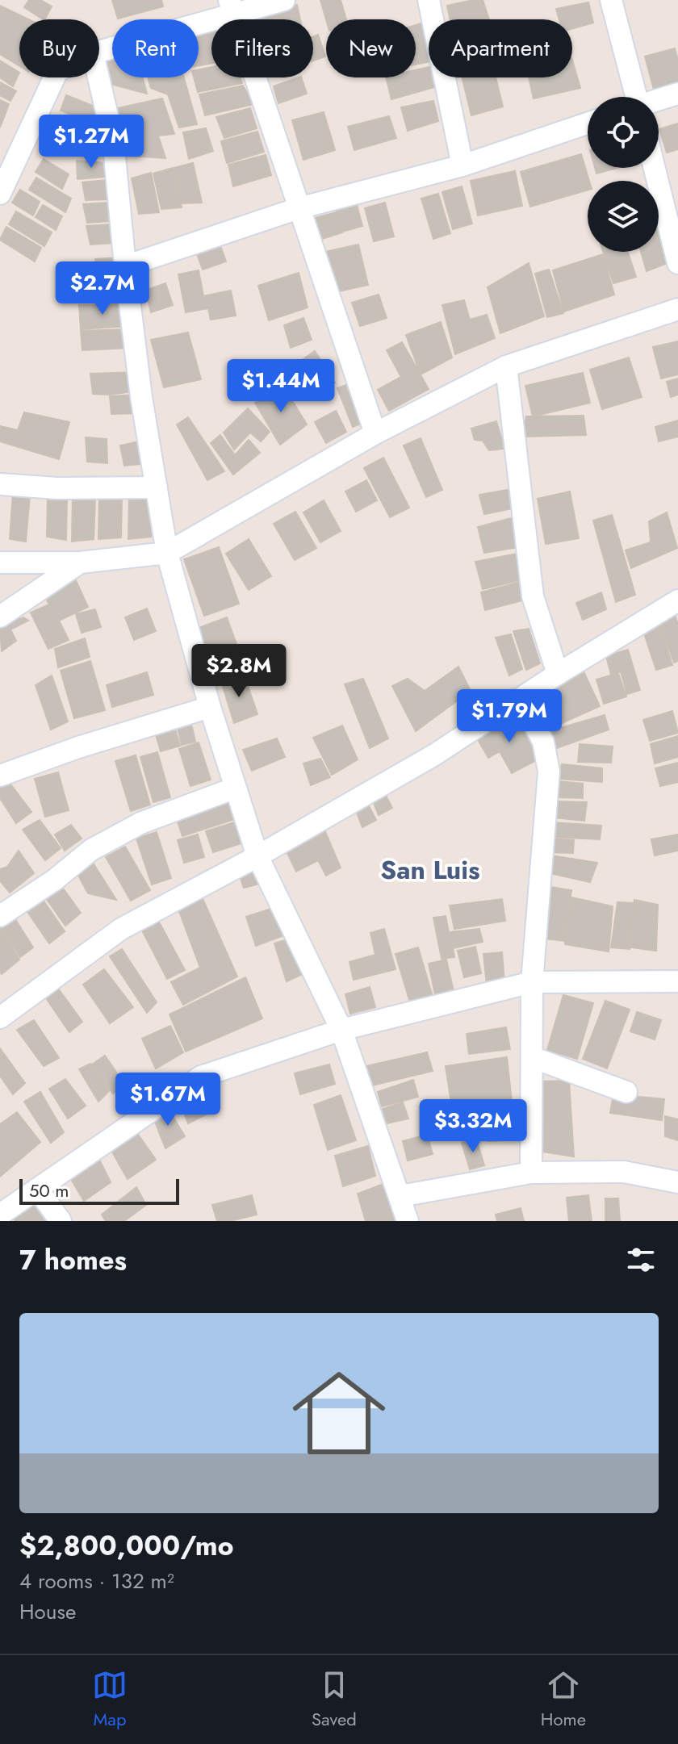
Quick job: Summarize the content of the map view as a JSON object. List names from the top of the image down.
{
  "districts": ["San Luis"],
  "scale_bar": "50 m",
  "page": {
    "chip": [
      "Buy",
      "Rent",
      "Filters",
      "New",
      "Apartment"
    ],
    "price": [
      "$1.27M",
      "$2.7M",
      "$1.44M",
      "$2.8M",
      "$1.79M",
      "$1.67M",
      "$3.32M"
    ],
    "scale": "50 m",
    "heading": "7 homes",
    "list": [
      {
        "name": "$2,800,000/mo",
        "note": "4 rooms · 132 m² · House"
      }
    ],
    "tabs": ["Map", "Saved", "Home"]
  }
}
